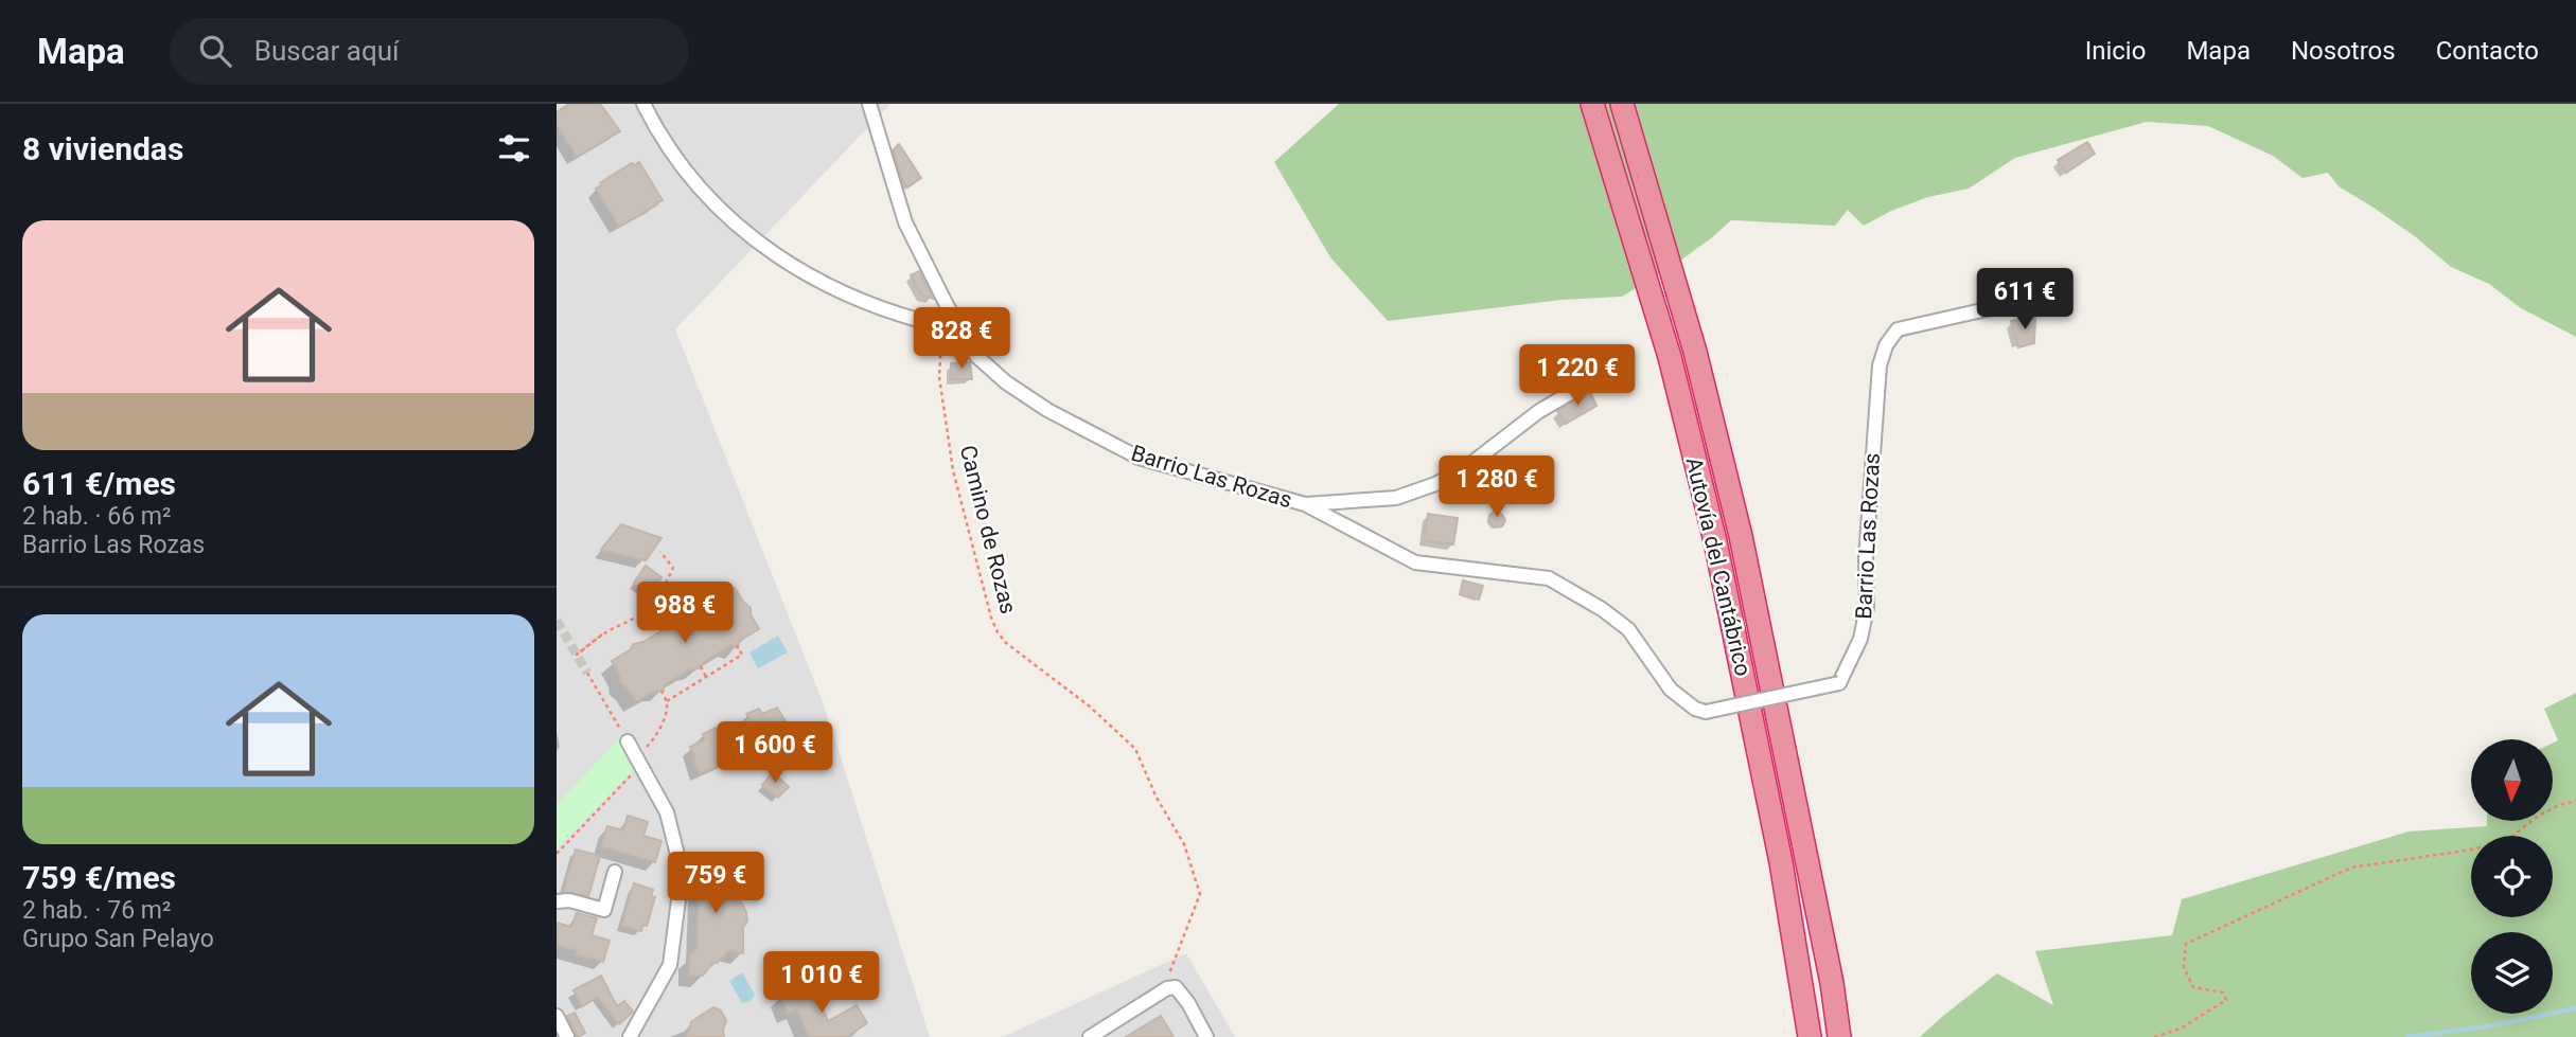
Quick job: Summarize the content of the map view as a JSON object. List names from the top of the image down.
{
  "streets": {
    "highway": ["Autovía del Cantábrico"],
    "street": ["Barrio Las Rozas"],
    "path": ["Camino de Rozas"]
  },
  "north": "bottom",
  "page": {
    "header": "Mapa",
    "search": "Buscar aquí",
    "nav": [
      "Inicio",
      "Mapa",
      "Nosotros",
      "Contacto"
    ],
    "heading": "8 viviendas",
    "list": [
      {
        "name": "611 €/mes",
        "note": "2 hab. · 66 m² · Barrio Las Rozas"
      },
      {
        "name": "759 €/mes",
        "note": "2 hab. · 76 m² · Grupo San Pelayo"
      }
    ],
    "price": [
      "611 €",
      "828 €",
      "1 220 €",
      "1 280 €",
      "988 €",
      "1 600 €",
      "759 €",
      "1 010 €"
    ]
  }
}
